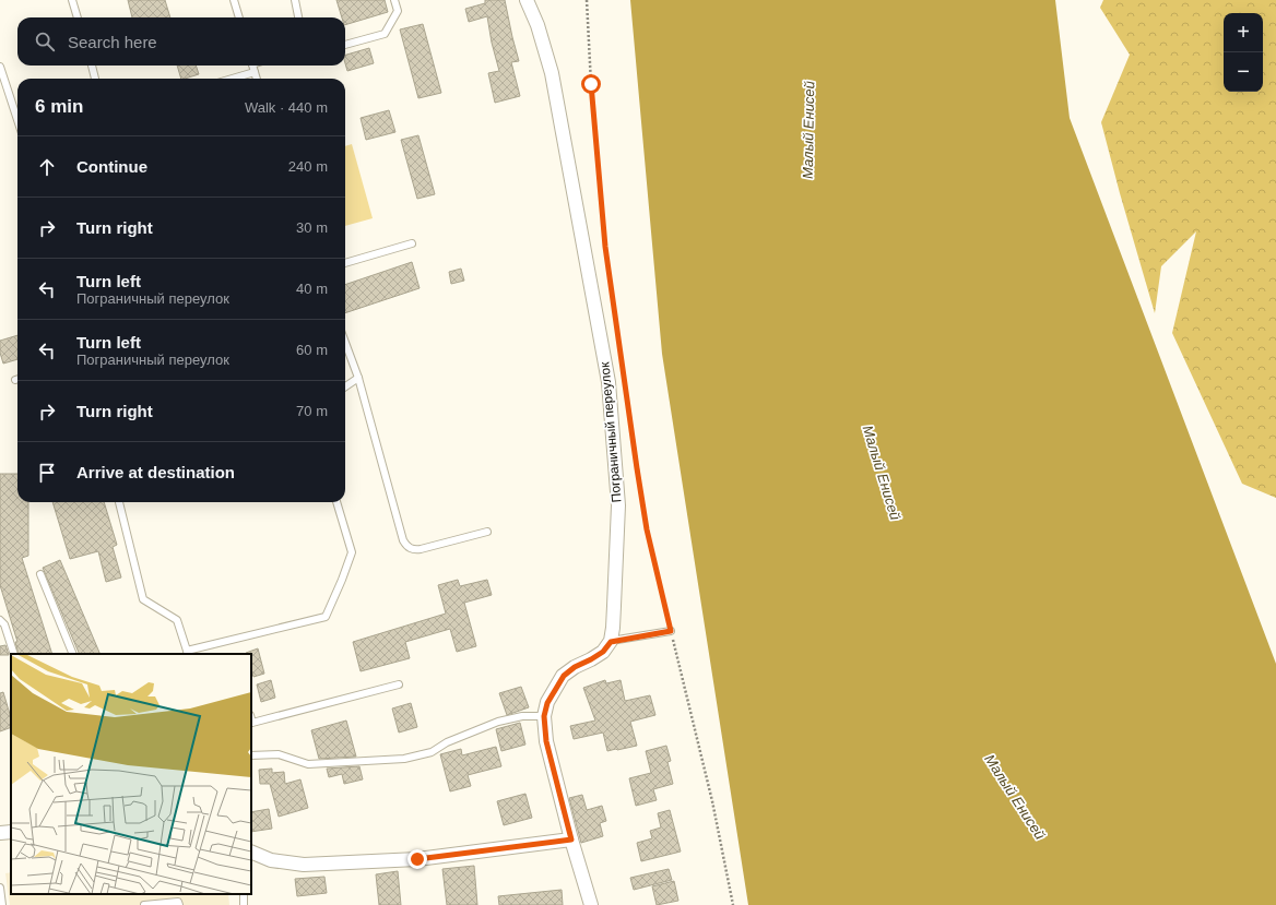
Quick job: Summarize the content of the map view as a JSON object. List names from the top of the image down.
{
  "streets": {
    "street": ["Пограничный переулок"]
  },
  "water": ["Малый Енисей"],
  "page": {
    "map_buttons": ["+", "−"],
    "search": "Search here",
    "heading": ["6 min", "Walk · 440 m"],
    "list": [
      ["Continue", "240 m"],
      ["Turn right", "30 m"],
      ["Turn left", "Пограничный переулок", "40 m"],
      ["Turn left", "Пограничный переулок", "60 m"],
      ["Turn right", "70 m"],
      "Arrive at destination"
    ]
  }
}
